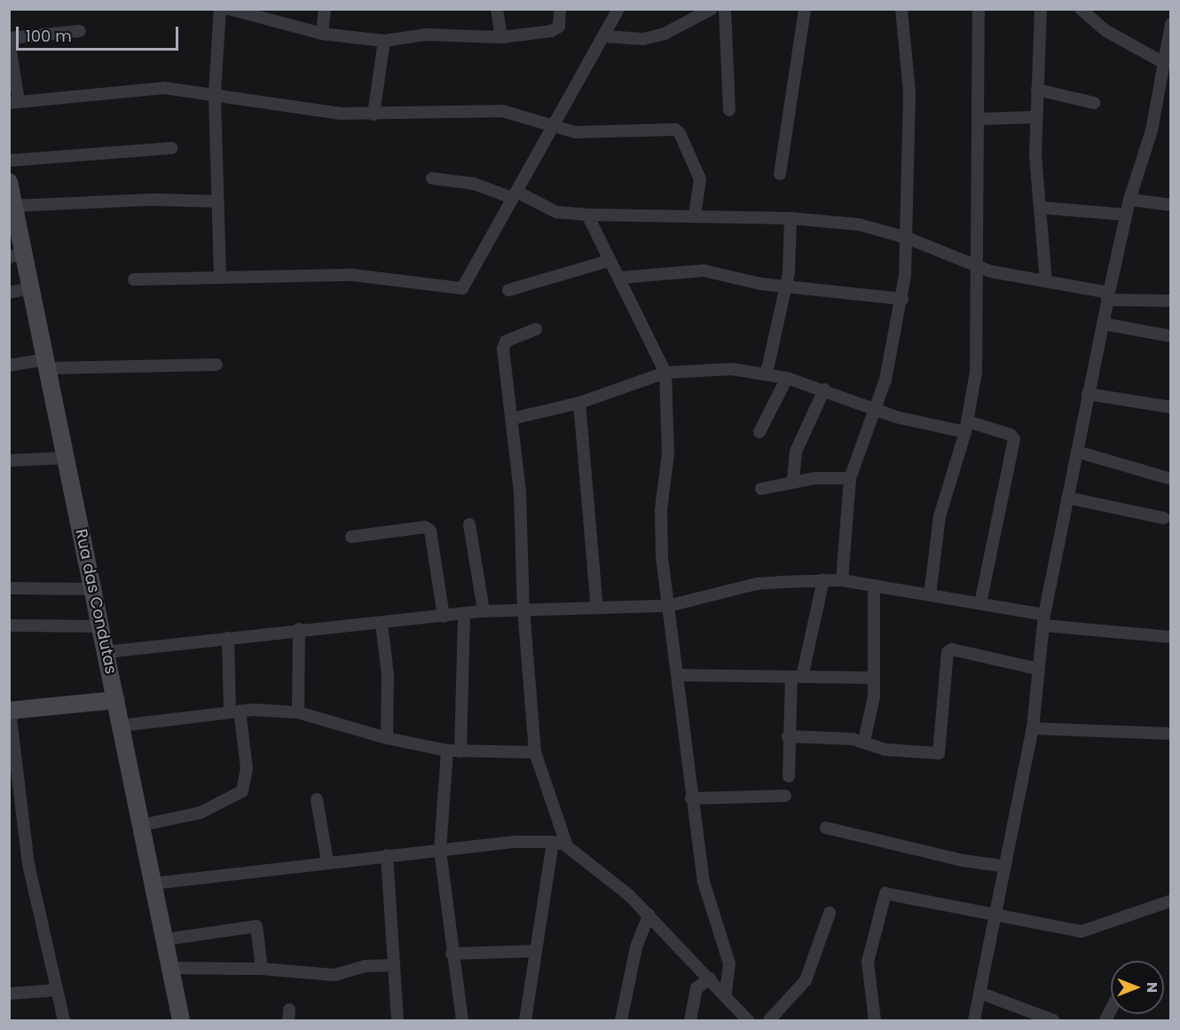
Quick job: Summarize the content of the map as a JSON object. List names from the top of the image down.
{
  "streets": {
    "street": ["Rua das Condutas"]
  },
  "scale_bar": "100 m",
  "north": "right"
}
